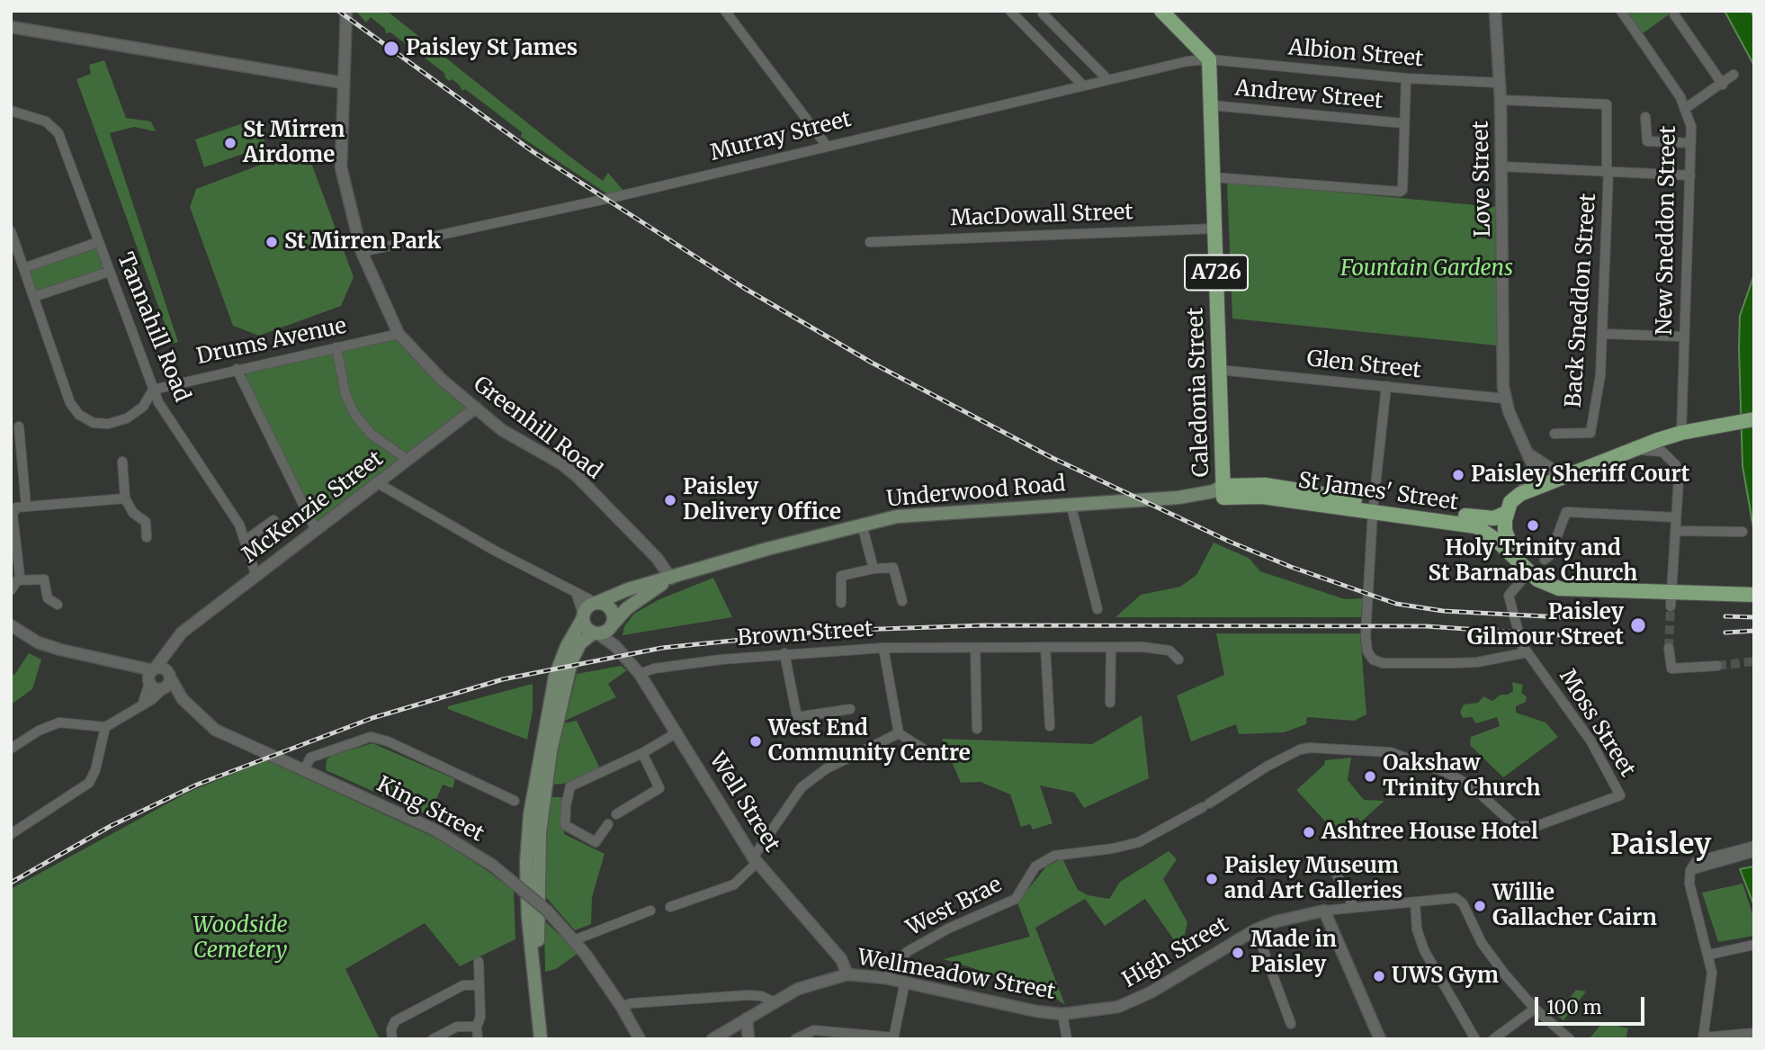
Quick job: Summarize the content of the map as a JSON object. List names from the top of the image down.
{
  "streets": {
    "main road": [
      "A726",
      "Caledonia Street",
      "Underwood Road",
      "St James' Street"
    ],
    "street": [
      "Albion Street",
      "Andrew Street",
      "Murray Street",
      "Love Street",
      "MacDowall Street",
      "New Sneddon Street",
      "Back Sneddon Street",
      "Tannahill Road",
      "Drums Avenue",
      "Glen Street",
      "Greenhill Road",
      "McKenzie Street",
      "Brown Street",
      "Moss Street",
      "Well Street",
      "King Street",
      "West Brae",
      "High Street",
      "Wellmeadow Street"
    ]
  },
  "crossings": [
    ["Albion Street", "Murray Street"],
    ["Albion Street", "Love Street"],
    ["Albion Street", "Caledonia Street"],
    ["Andrew Street", "Caledonia Street"],
    ["Murray Street", "Caledonia Street"],
    ["Murray Street", "Greenhill Road"],
    ["Love Street", "Back Sneddon Street"],
    ["Love Street", "Glen Street"],
    ["MacDowall Street", "Caledonia Street"],
    ["Tannahill Road", "Drums Avenue"],
    ["Tannahill Road", "McKenzie Street"],
    ["Drums Avenue", "Greenhill Road"],
    ["Glen Street", "Caledonia Street"],
    ["Caledonia Street", "Underwood Road"],
    ["Caledonia Street", "St James' Street"],
    ["Greenhill Road", "Underwood Road"],
    ["Greenhill Road", "McKenzie Street"],
    ["Underwood Road", "St James' Street"],
    ["Underwood Road", "Well Street"],
    ["St James' Street", "Moss Street"],
    ["Brown Street", "Well Street"],
    ["Moss Street", "West Brae"],
    ["Well Street", "Wellmeadow Street"],
    ["West Brae", "Wellmeadow Street"],
    ["High Street", "Wellmeadow Street"]
  ],
  "districts": ["Paisley"],
  "parks": ["Fountain Gardens", "Woodside Cemetery"],
  "places": [
    "Paisley St James",
    "St Mirren Airdome",
    "St Mirren Park",
    "Paisley Sheriff Court",
    "Paisley Delivery Office",
    "Holy Trinity and St Barnabas Church",
    "Paisley Gilmour Street",
    "West End Community Centre",
    "Oakshaw Trinity Church",
    "Ashtree House Hotel",
    "Paisley Museum and Art Galleries",
    "Willie Gallacher Cairn",
    "Made in Paisley",
    "UWS Gym"
  ],
  "scale_bar": "100 m"
}
